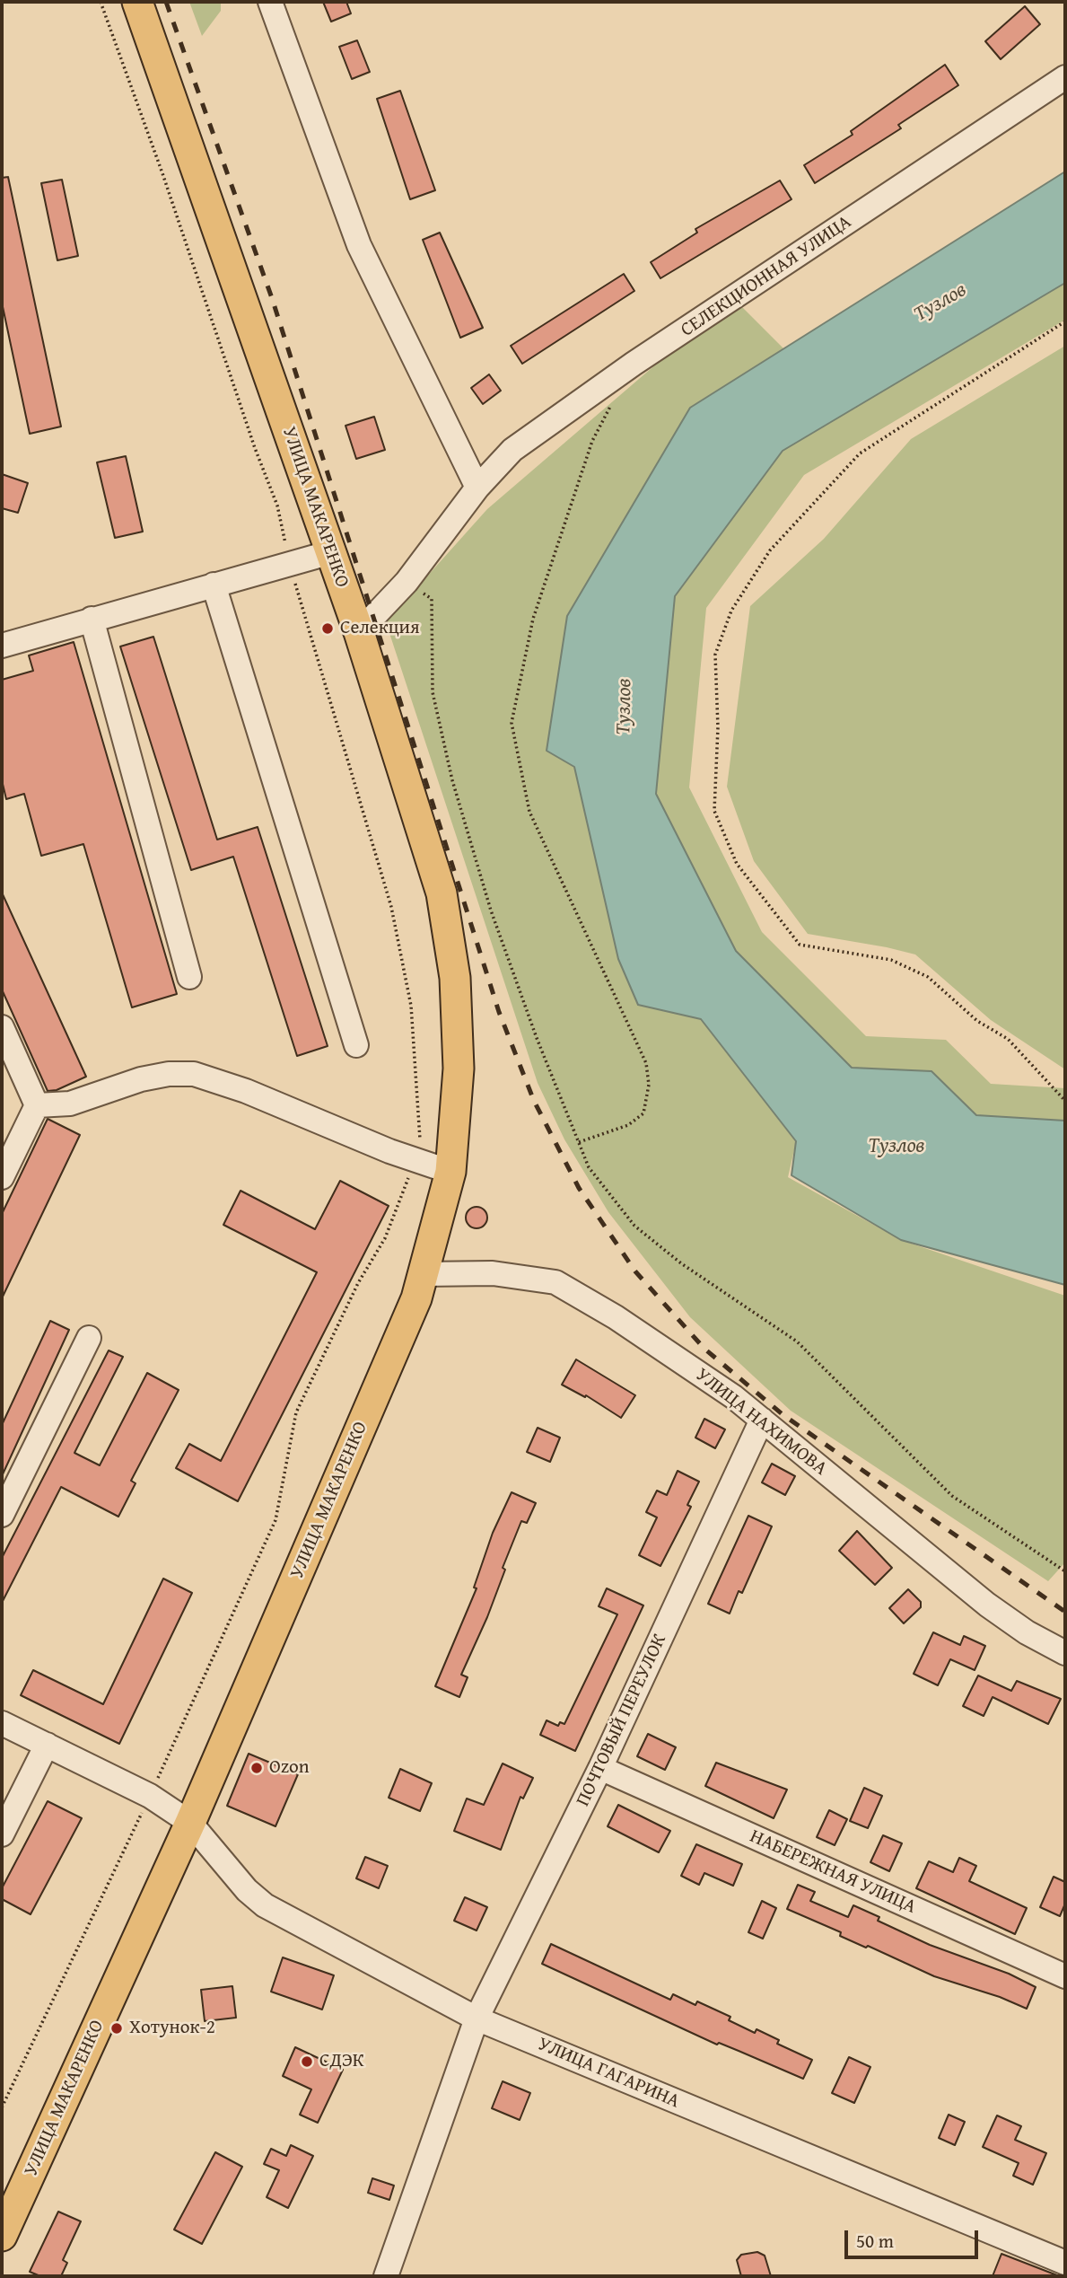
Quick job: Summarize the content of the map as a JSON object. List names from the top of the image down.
{
  "streets": {
    "main road": ["УЛИЦА МАКАРЕНКО"],
    "street": [
      "СЕЛЕКЦИОННАЯ УЛИЦА",
      "УЛИЦА НАХИМОВА",
      "ПОЧТОВЫЙ ПЕРЕУЛОК",
      "НАБЕРЕЖНАЯ УЛИЦА",
      "УЛИЦА ГАГАРИНА"
    ]
  },
  "crossings": [
    ["СЕЛЕКЦИОННАЯ УЛИЦА", "УЛИЦА МАКАРЕНКО"],
    ["УЛИЦА МАКАРЕНКО", "УЛИЦА НАХИМОВА"],
    ["УЛИЦА МАКАРЕНКО", "УЛИЦА ГАГАРИНА"],
    ["УЛИЦА НАХИМОВА", "ПОЧТОВЫЙ ПЕРЕУЛОК"],
    ["ПОЧТОВЫЙ ПЕРЕУЛОК", "НАБЕРЕЖНАЯ УЛИЦА"],
    ["ПОЧТОВЫЙ ПЕРЕУЛОК", "УЛИЦА ГАГАРИНА"]
  ],
  "water": ["Тузлов"],
  "places": [
    "Селекция",
    "Ozon",
    "Хотунок-2",
    "СДЭК"
  ],
  "scale_bar": "50 m"
}
